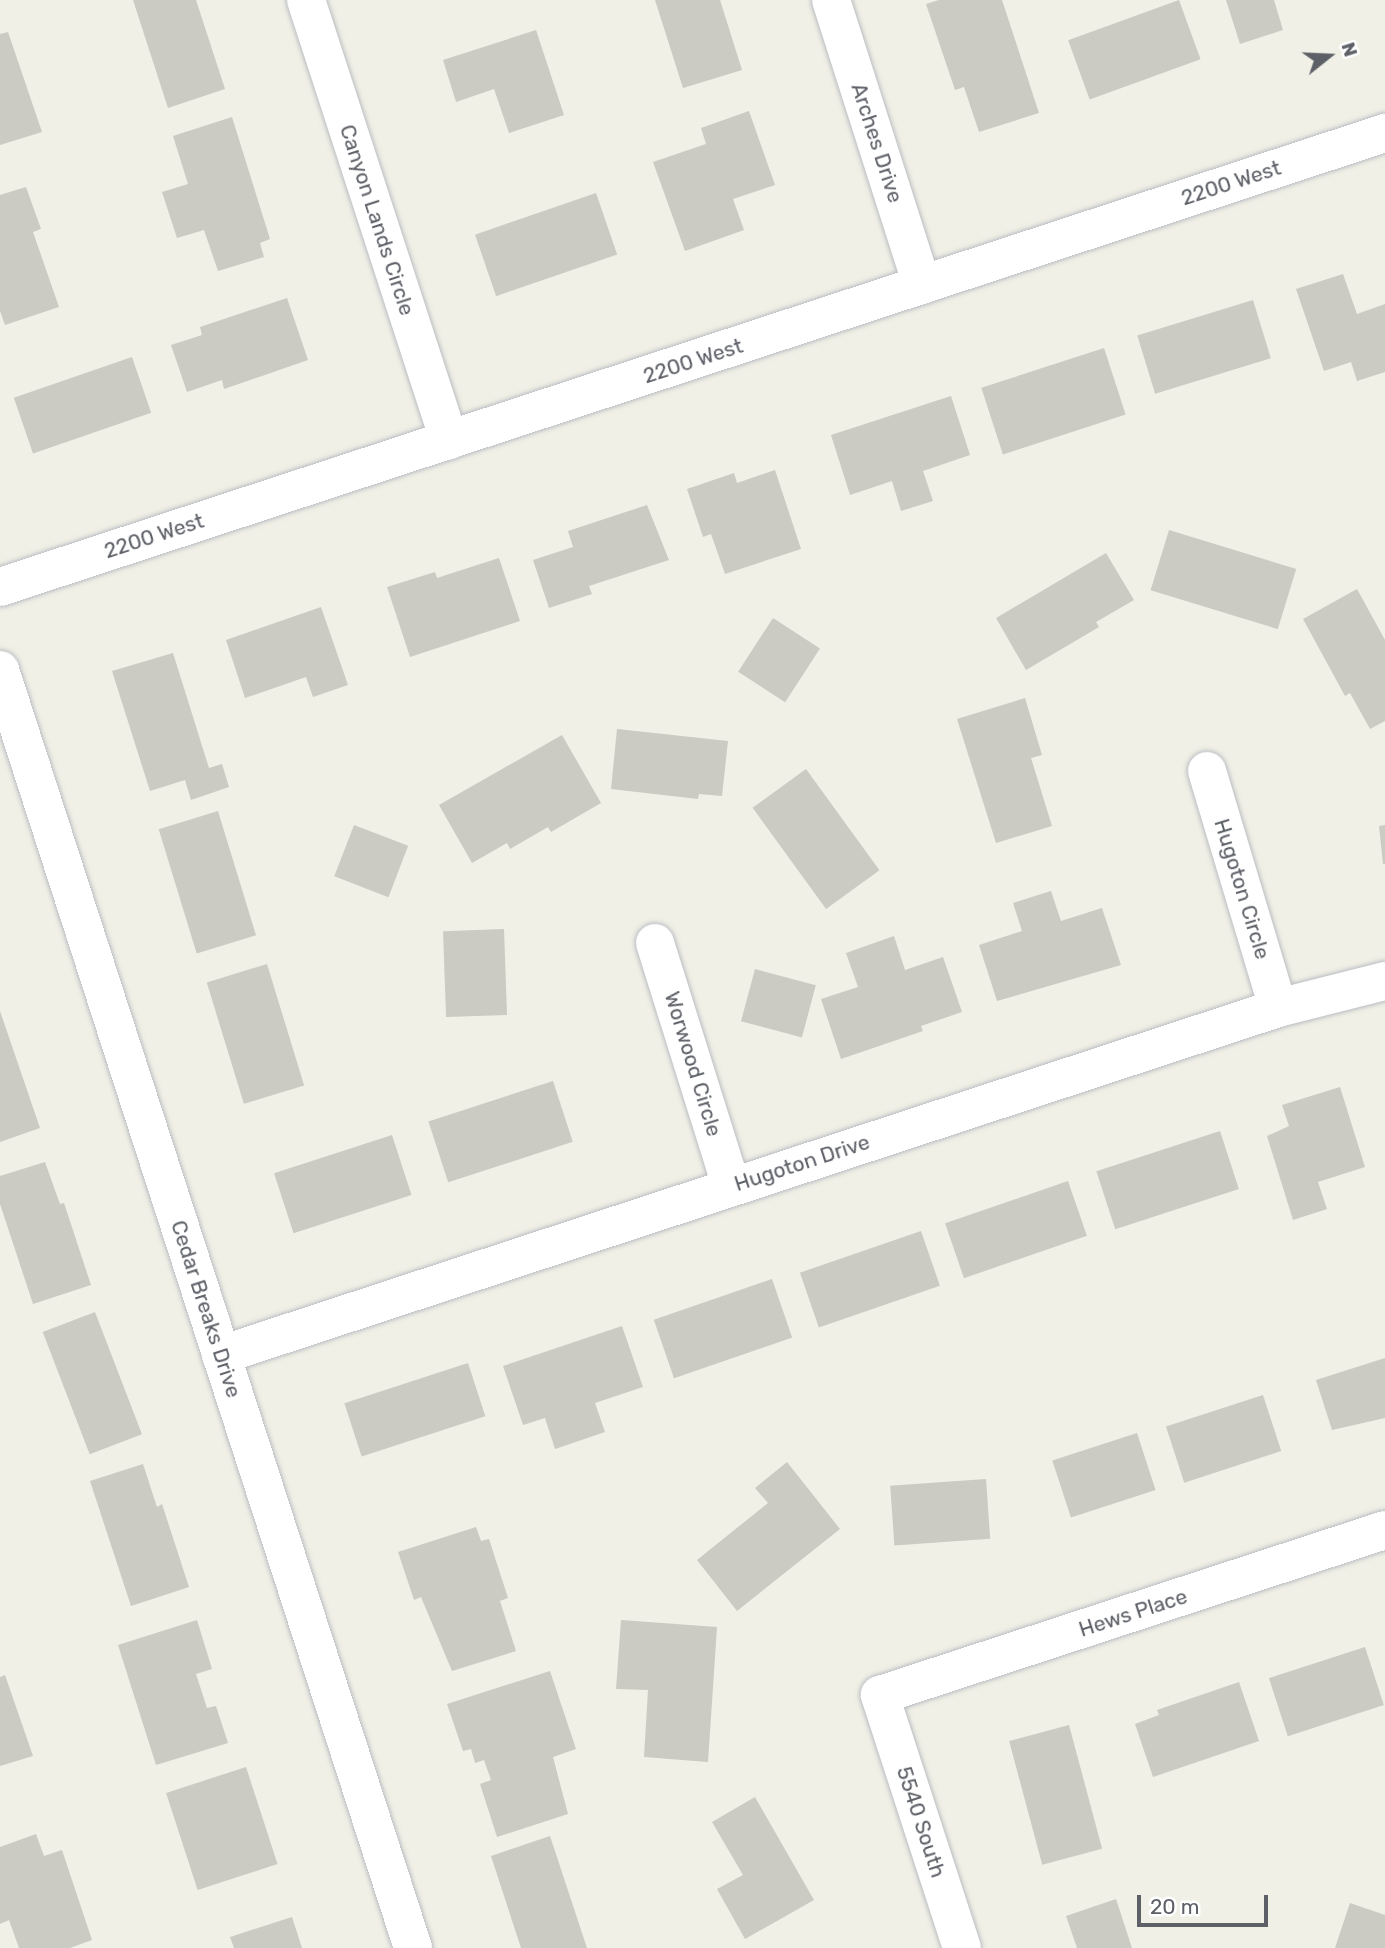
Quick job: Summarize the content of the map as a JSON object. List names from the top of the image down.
{
  "streets": {
    "street": [
      "Arches Drive",
      "2200 West",
      "Canyon Lands Circle",
      "Hugoton Circle",
      "Worwood Circle",
      "Hugoton Drive",
      "Cedar Breaks Drive",
      "Hews Place",
      "5540 South"
    ]
  },
  "crossings": [
    ["Arches Drive", "2200 West"],
    ["2200 West", "Canyon Lands Circle"],
    ["Hugoton Circle", "Hugoton Drive"],
    ["Worwood Circle", "Hugoton Drive"],
    ["Hugoton Drive", "Cedar Breaks Drive"],
    ["Hews Place", "5540 South"]
  ],
  "scale_bar": "20 m",
  "north": "right"
}
